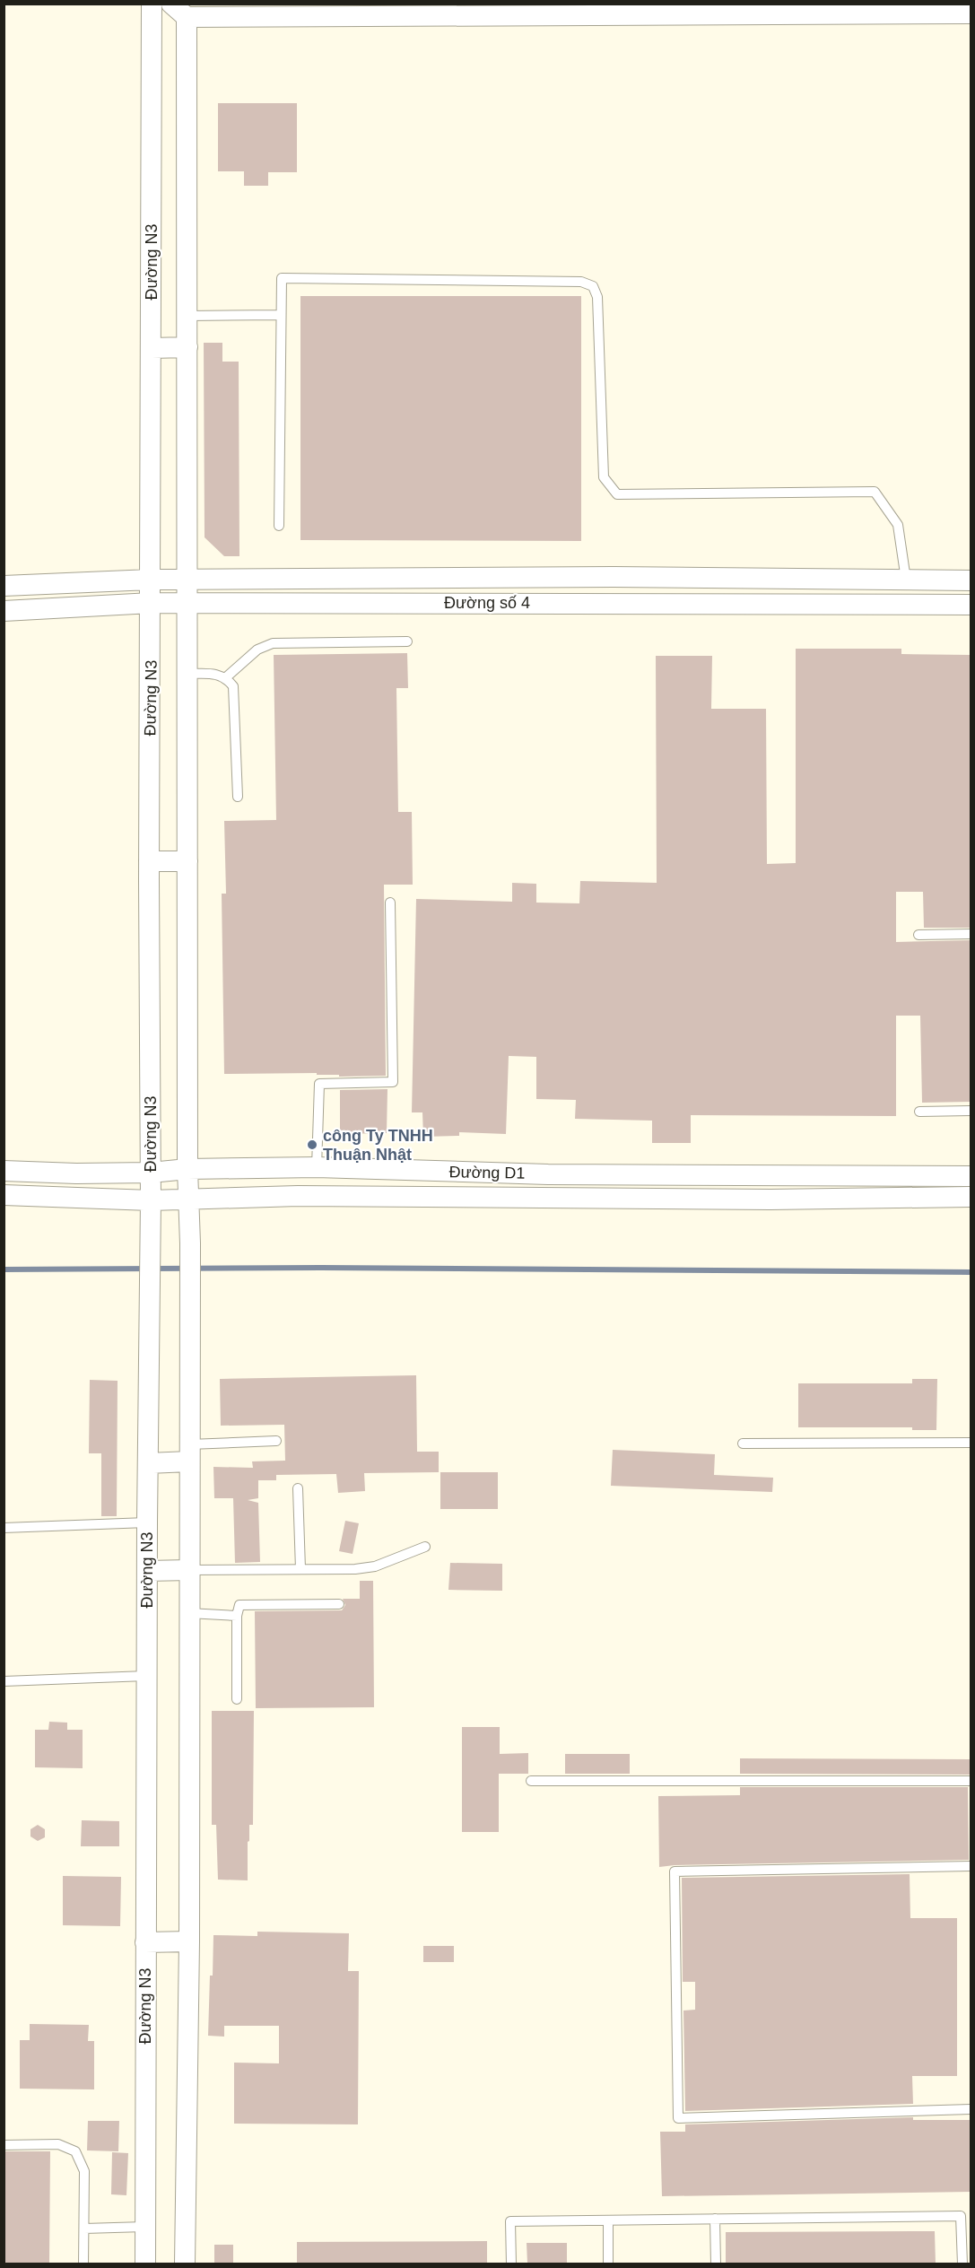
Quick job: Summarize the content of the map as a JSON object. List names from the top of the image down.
{
  "streets": {
    "street": ["Đường N3", "Đường số 4", "Đường D1"]
  },
  "crossings": [
    ["Đường N3", "Đường số 4"],
    ["Đường N3", "Đường D1"]
  ],
  "places": ["công Ty TNHH Thuận Nhật"]
}
